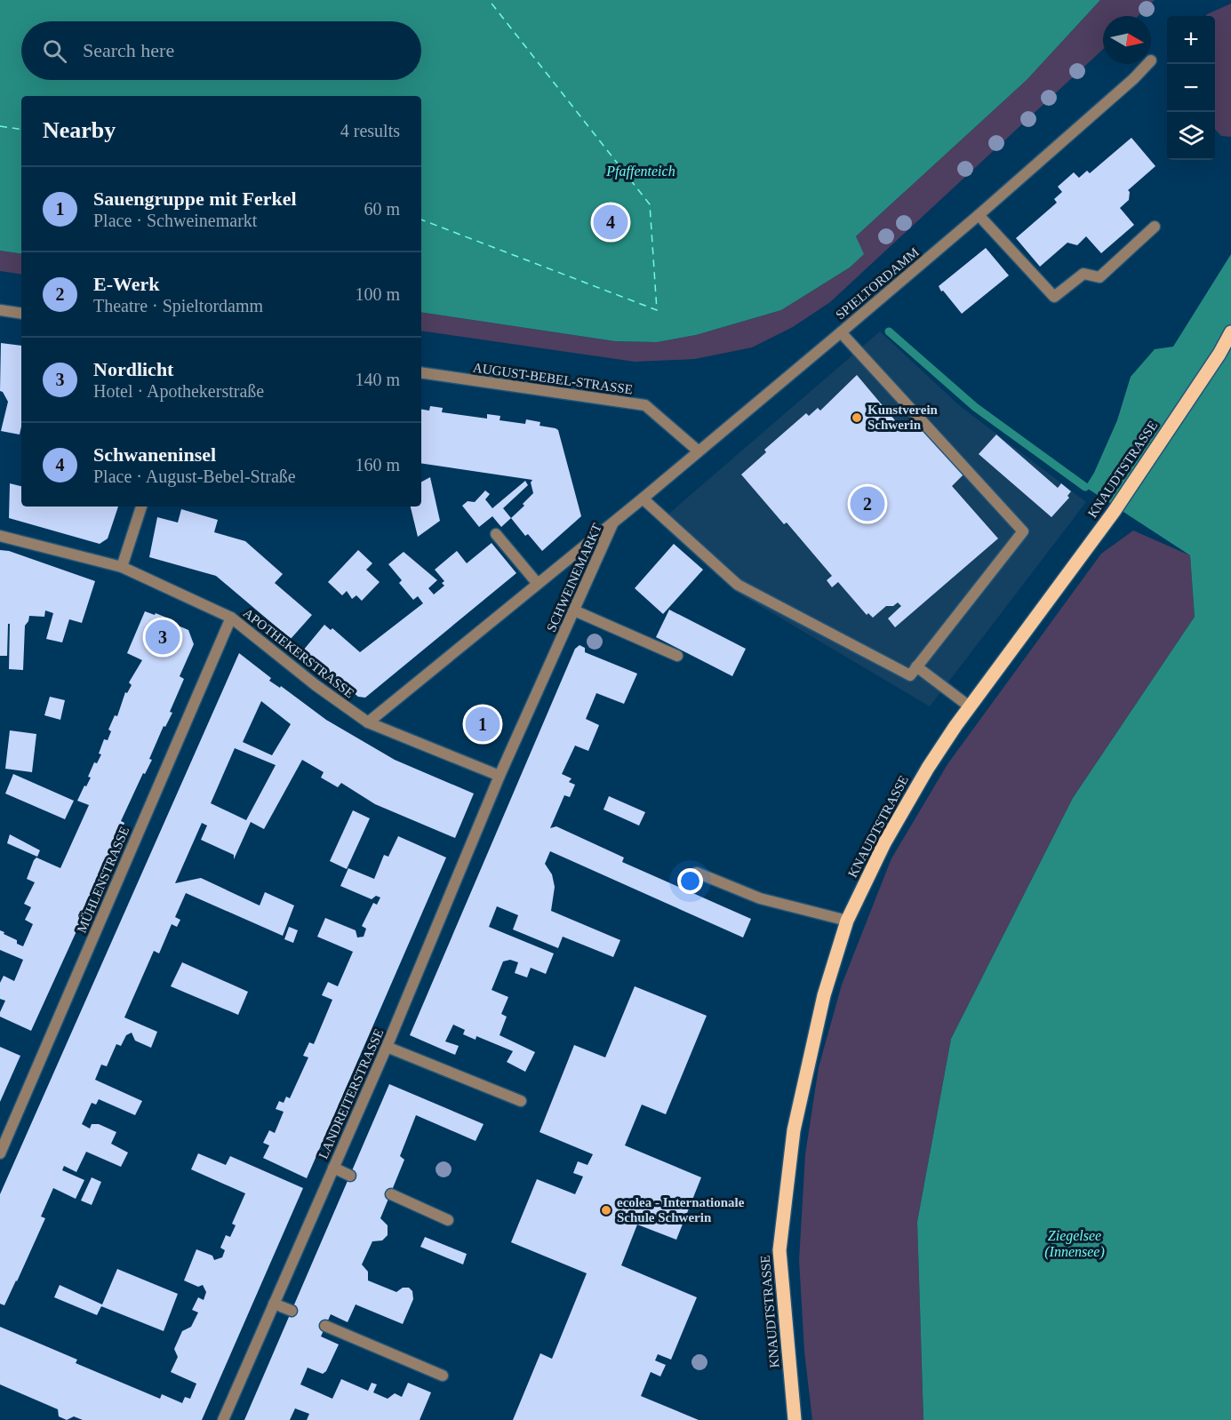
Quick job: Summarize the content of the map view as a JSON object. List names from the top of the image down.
{
  "streets": {
    "main road": ["KNAUDTSTRASSE"],
    "street": [
      "SPIELTORDAMM",
      "AUGUST-BEBEL-STRASSE",
      "SCHWEINEMARKT",
      "APOTHEKERSTRASSE",
      "MÜHLENSTRASSE",
      "LANDREITERSTRASSE"
    ]
  },
  "crossings": [
    ["SPIELTORDAMM", "AUGUST-BEBEL-STRASSE"],
    ["SPIELTORDAMM", "SCHWEINEMARKT"],
    ["SCHWEINEMARKT", "APOTHEKERSTRASSE"],
    ["SCHWEINEMARKT", "LANDREITERSTRASSE"],
    ["APOTHEKERSTRASSE", "MÜHLENSTRASSE"]
  ],
  "water": ["Pfaffenteich", "Ziegelsee (Innensee)"],
  "places": ["Kunstverein Schwerin", "ecolea - Internationale Schule Schwerin"],
  "north": "right",
  "page": {
    "map_buttons": ["+", "−"],
    "search": "Search here",
    "heading": ["Nearby", "4 results"],
    "list": [
      {
        "mark": "1",
        "name": "Sauengruppe mit Ferkel",
        "note": "Place · Schweinemarkt",
        "value": "60 m"
      },
      {
        "mark": "2",
        "name": "E-Werk",
        "note": "Theatre · Spieltordamm",
        "value": "100 m"
      },
      {
        "mark": "3",
        "name": "Nordlicht",
        "note": "Hotel · Apothekerstraße",
        "value": "140 m"
      },
      {
        "mark": "4",
        "name": "Schwaneninsel",
        "note": "Place · August-Bebel-Straße",
        "value": "160 m"
      }
    ],
    "pins": [
      "4",
      "2",
      "3",
      "1"
    ]
  }
}
